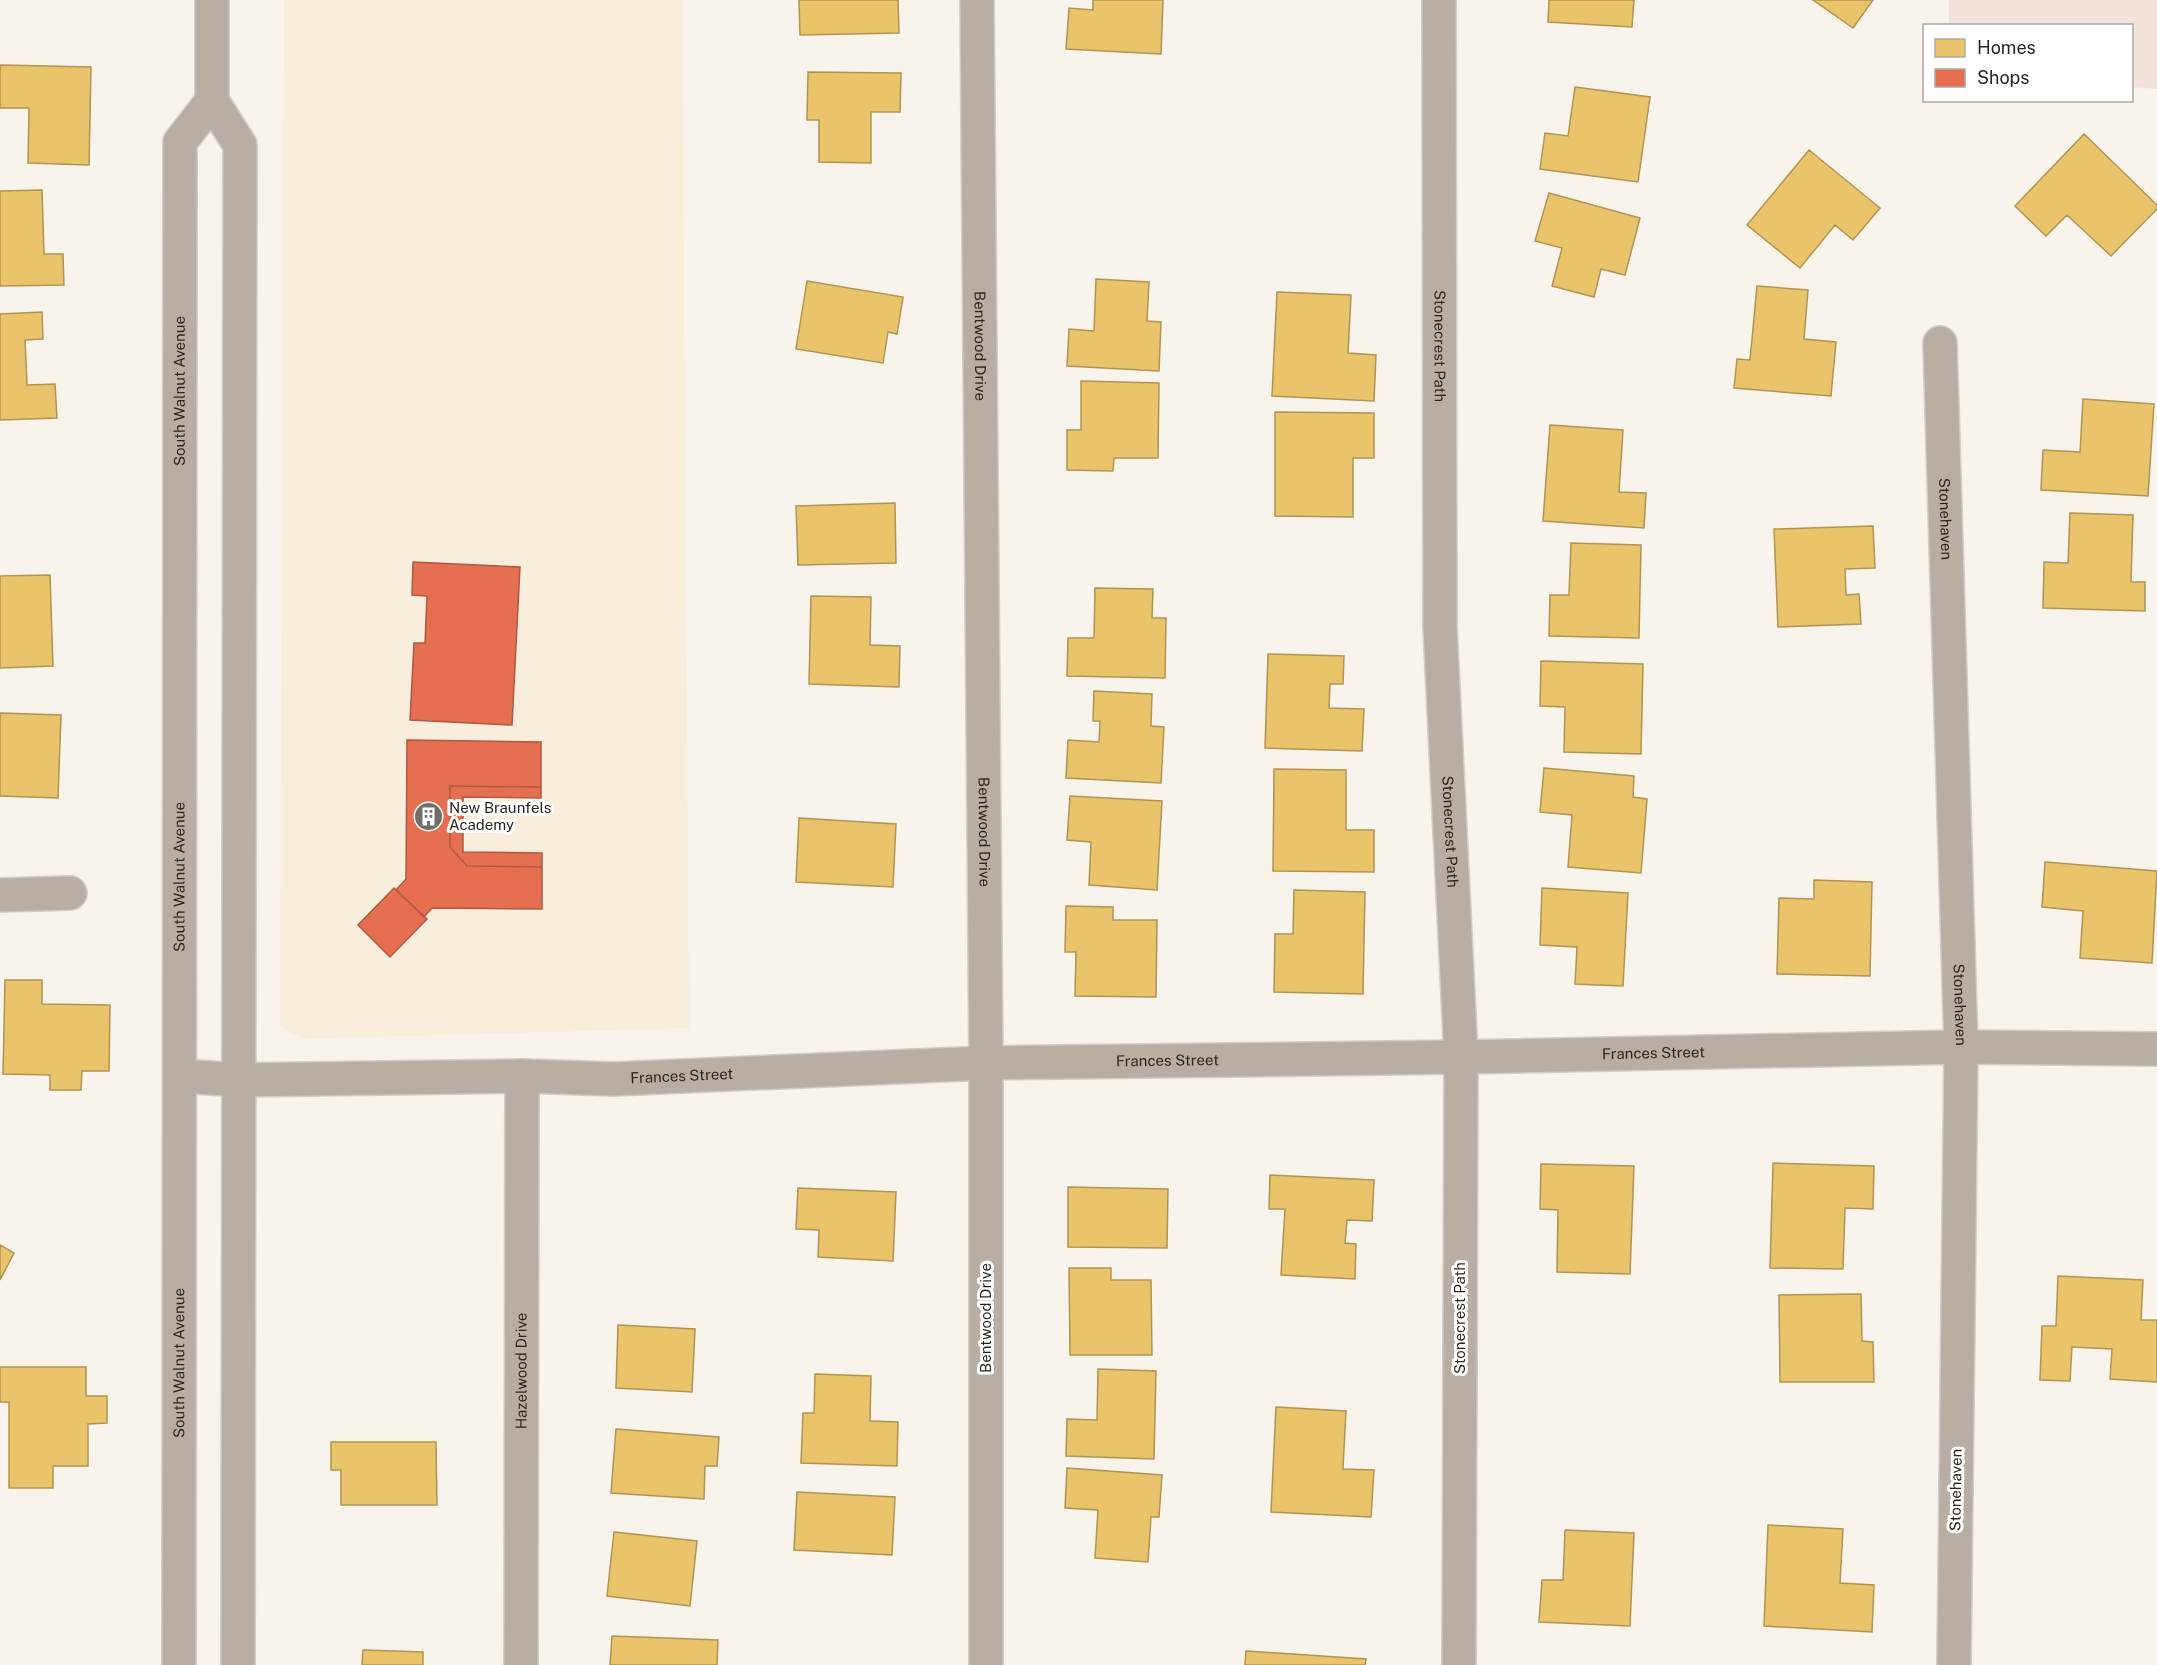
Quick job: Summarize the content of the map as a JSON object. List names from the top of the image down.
{
  "streets": {
    "street": [
      "Bentwood Drive",
      "Stonecrest Path",
      "South Walnut Avenue",
      "Stonehaven",
      "Frances Street",
      "Hazelwood Drive"
    ]
  },
  "crossings": [
    ["Bentwood Drive", "Frances Street"],
    ["Stonecrest Path", "Frances Street"],
    ["South Walnut Avenue", "Frances Street"],
    ["Stonehaven", "Frances Street"],
    ["Frances Street", "Hazelwood Drive"]
  ],
  "places": {
    "building": ["New Braunfels Academy"]
  },
  "legend": ["Homes", "Shops"]
}
